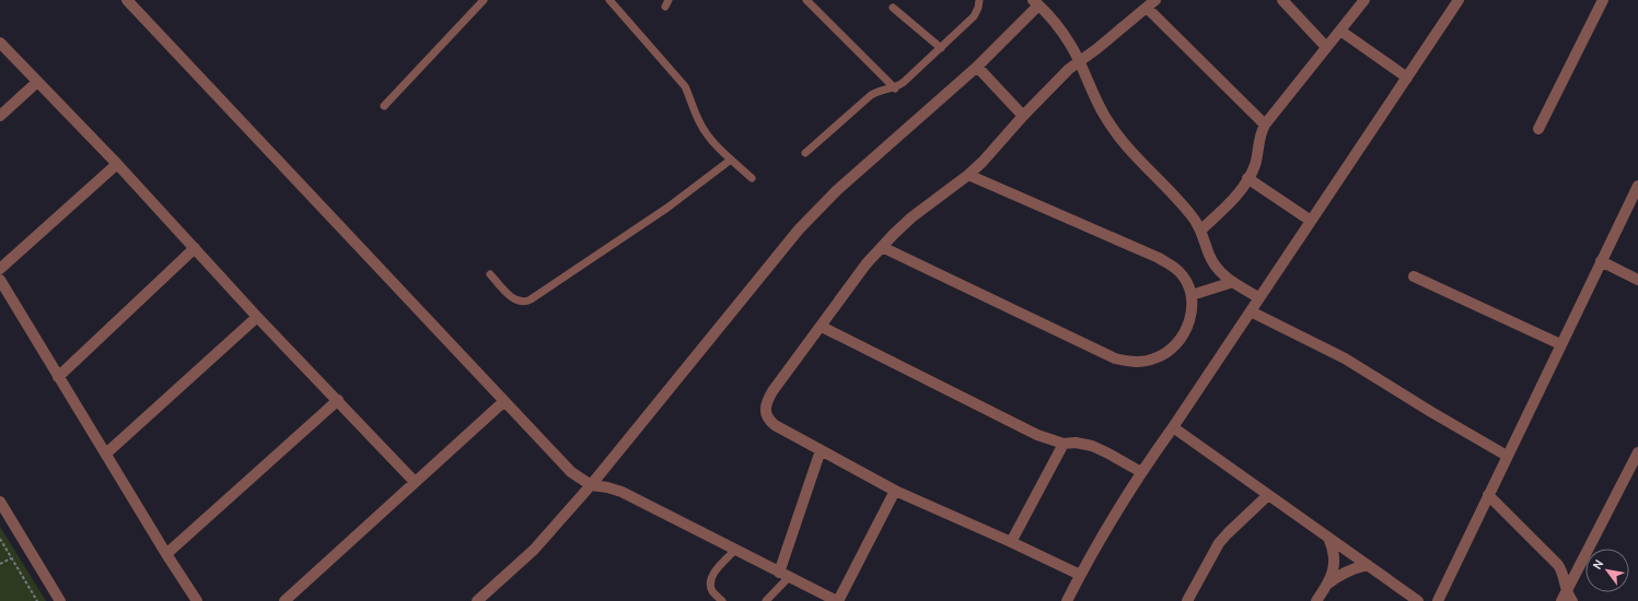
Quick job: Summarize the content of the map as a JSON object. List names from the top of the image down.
{
  "north": "top left"
}
